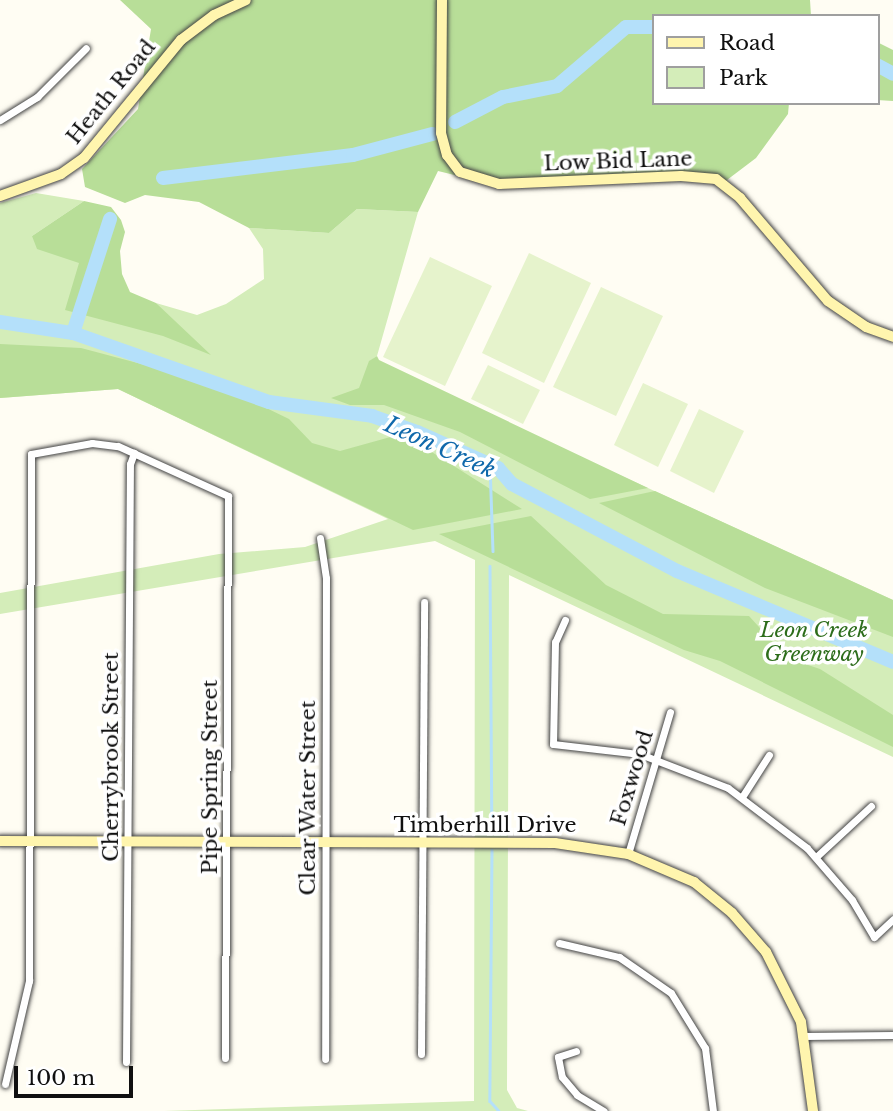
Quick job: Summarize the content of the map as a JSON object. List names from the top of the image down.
{
  "streets": {
    "street": [
      "Heath Road",
      "Low Bid Lane",
      "Cherrybrook Street",
      "Pipe Spring Street",
      "Foxwood",
      "Clear Water Street",
      "Timberhill Drive"
    ]
  },
  "crossings": [
    ["Cherrybrook Street", "Pipe Spring Street"],
    ["Cherrybrook Street", "Timberhill Drive"],
    ["Pipe Spring Street", "Timberhill Drive"],
    ["Foxwood", "Timberhill Drive"],
    ["Clear Water Street", "Timberhill Drive"]
  ],
  "water": ["Leon Creek"],
  "parks": ["Leon Creek Greenway"],
  "legend": ["Road", "Park"],
  "scale_bar": "100 m"
}
